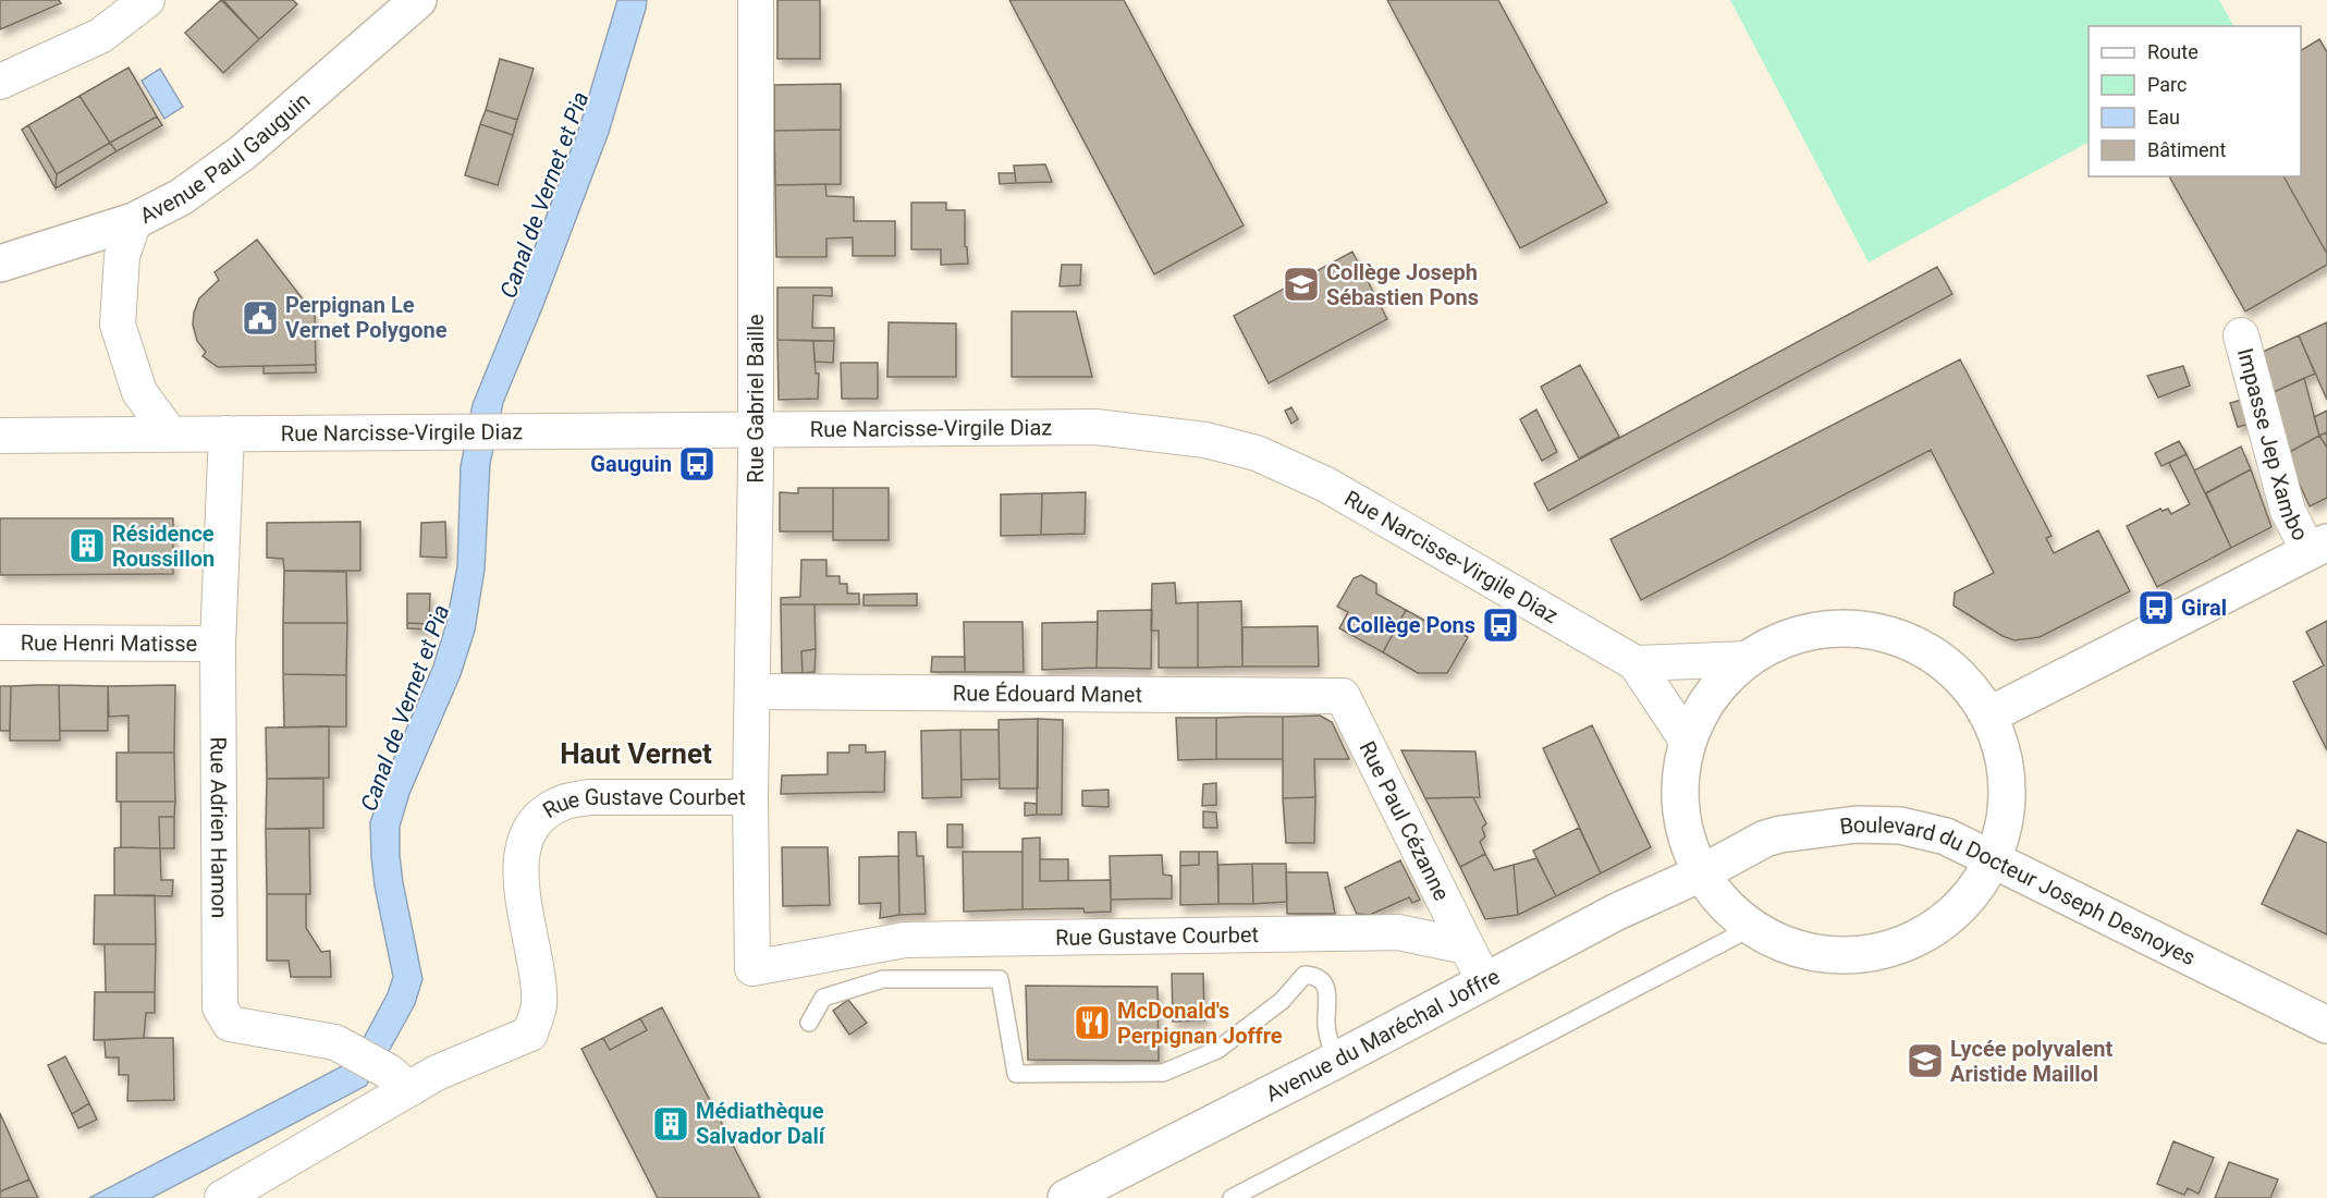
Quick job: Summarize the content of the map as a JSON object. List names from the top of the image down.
{
  "streets": {
    "main road": ["Avenue Paul Gauguin", "Boulevard du Docteur Joseph Desnoyes", "Avenue du Maréchal Joffre"],
    "street": [
      "Rue Gabriel Baille",
      "Rue Narcisse-Virgile Diaz",
      "Impasse Jep Xambo",
      "Rue Henri Matisse",
      "Rue Édouard Manet",
      "Rue Gustave Courbet",
      "Rue Paul Cézanne",
      "Rue Adrien Hamon"
    ]
  },
  "crossings": [
    ["Rue Gabriel Baille", "Rue Narcisse-Virgile Diaz"],
    ["Rue Gabriel Baille", "Rue Édouard Manet"],
    ["Rue Gabriel Baille", "Rue Gustave Courbet"],
    ["Rue Narcisse-Virgile Diaz", "Rue Adrien Hamon"],
    ["Rue Henri Matisse", "Rue Adrien Hamon"],
    ["Rue Édouard Manet", "Rue Paul Cézanne"],
    ["Rue Gustave Courbet", "Rue Paul Cézanne"],
    ["Rue Gustave Courbet", "Rue Adrien Hamon"],
    ["Boulevard du Docteur Joseph Desnoyes", "Avenue du Maréchal Joffre"]
  ],
  "districts": ["Haut Vernet"],
  "water": ["Canal de Vernet et Pia"],
  "places": {
    "school or university": ["Collège Joseph Sébastien Pons", "Lycée polyvalent Aristide Maillol"],
    "public building": ["Perpignan Le Vernet Polygone"],
    "bus stop": ["Gauguin", "Giral", "Collège Pons"],
    "building": ["Résidence Roussillon", "Médiathèque Salvador Dalí"],
    "restaurant": ["McDonald's Perpignan Joffre"]
  },
  "legend": [
    "Route",
    "Parc",
    "Eau",
    "Bâtiment"
  ]
}
